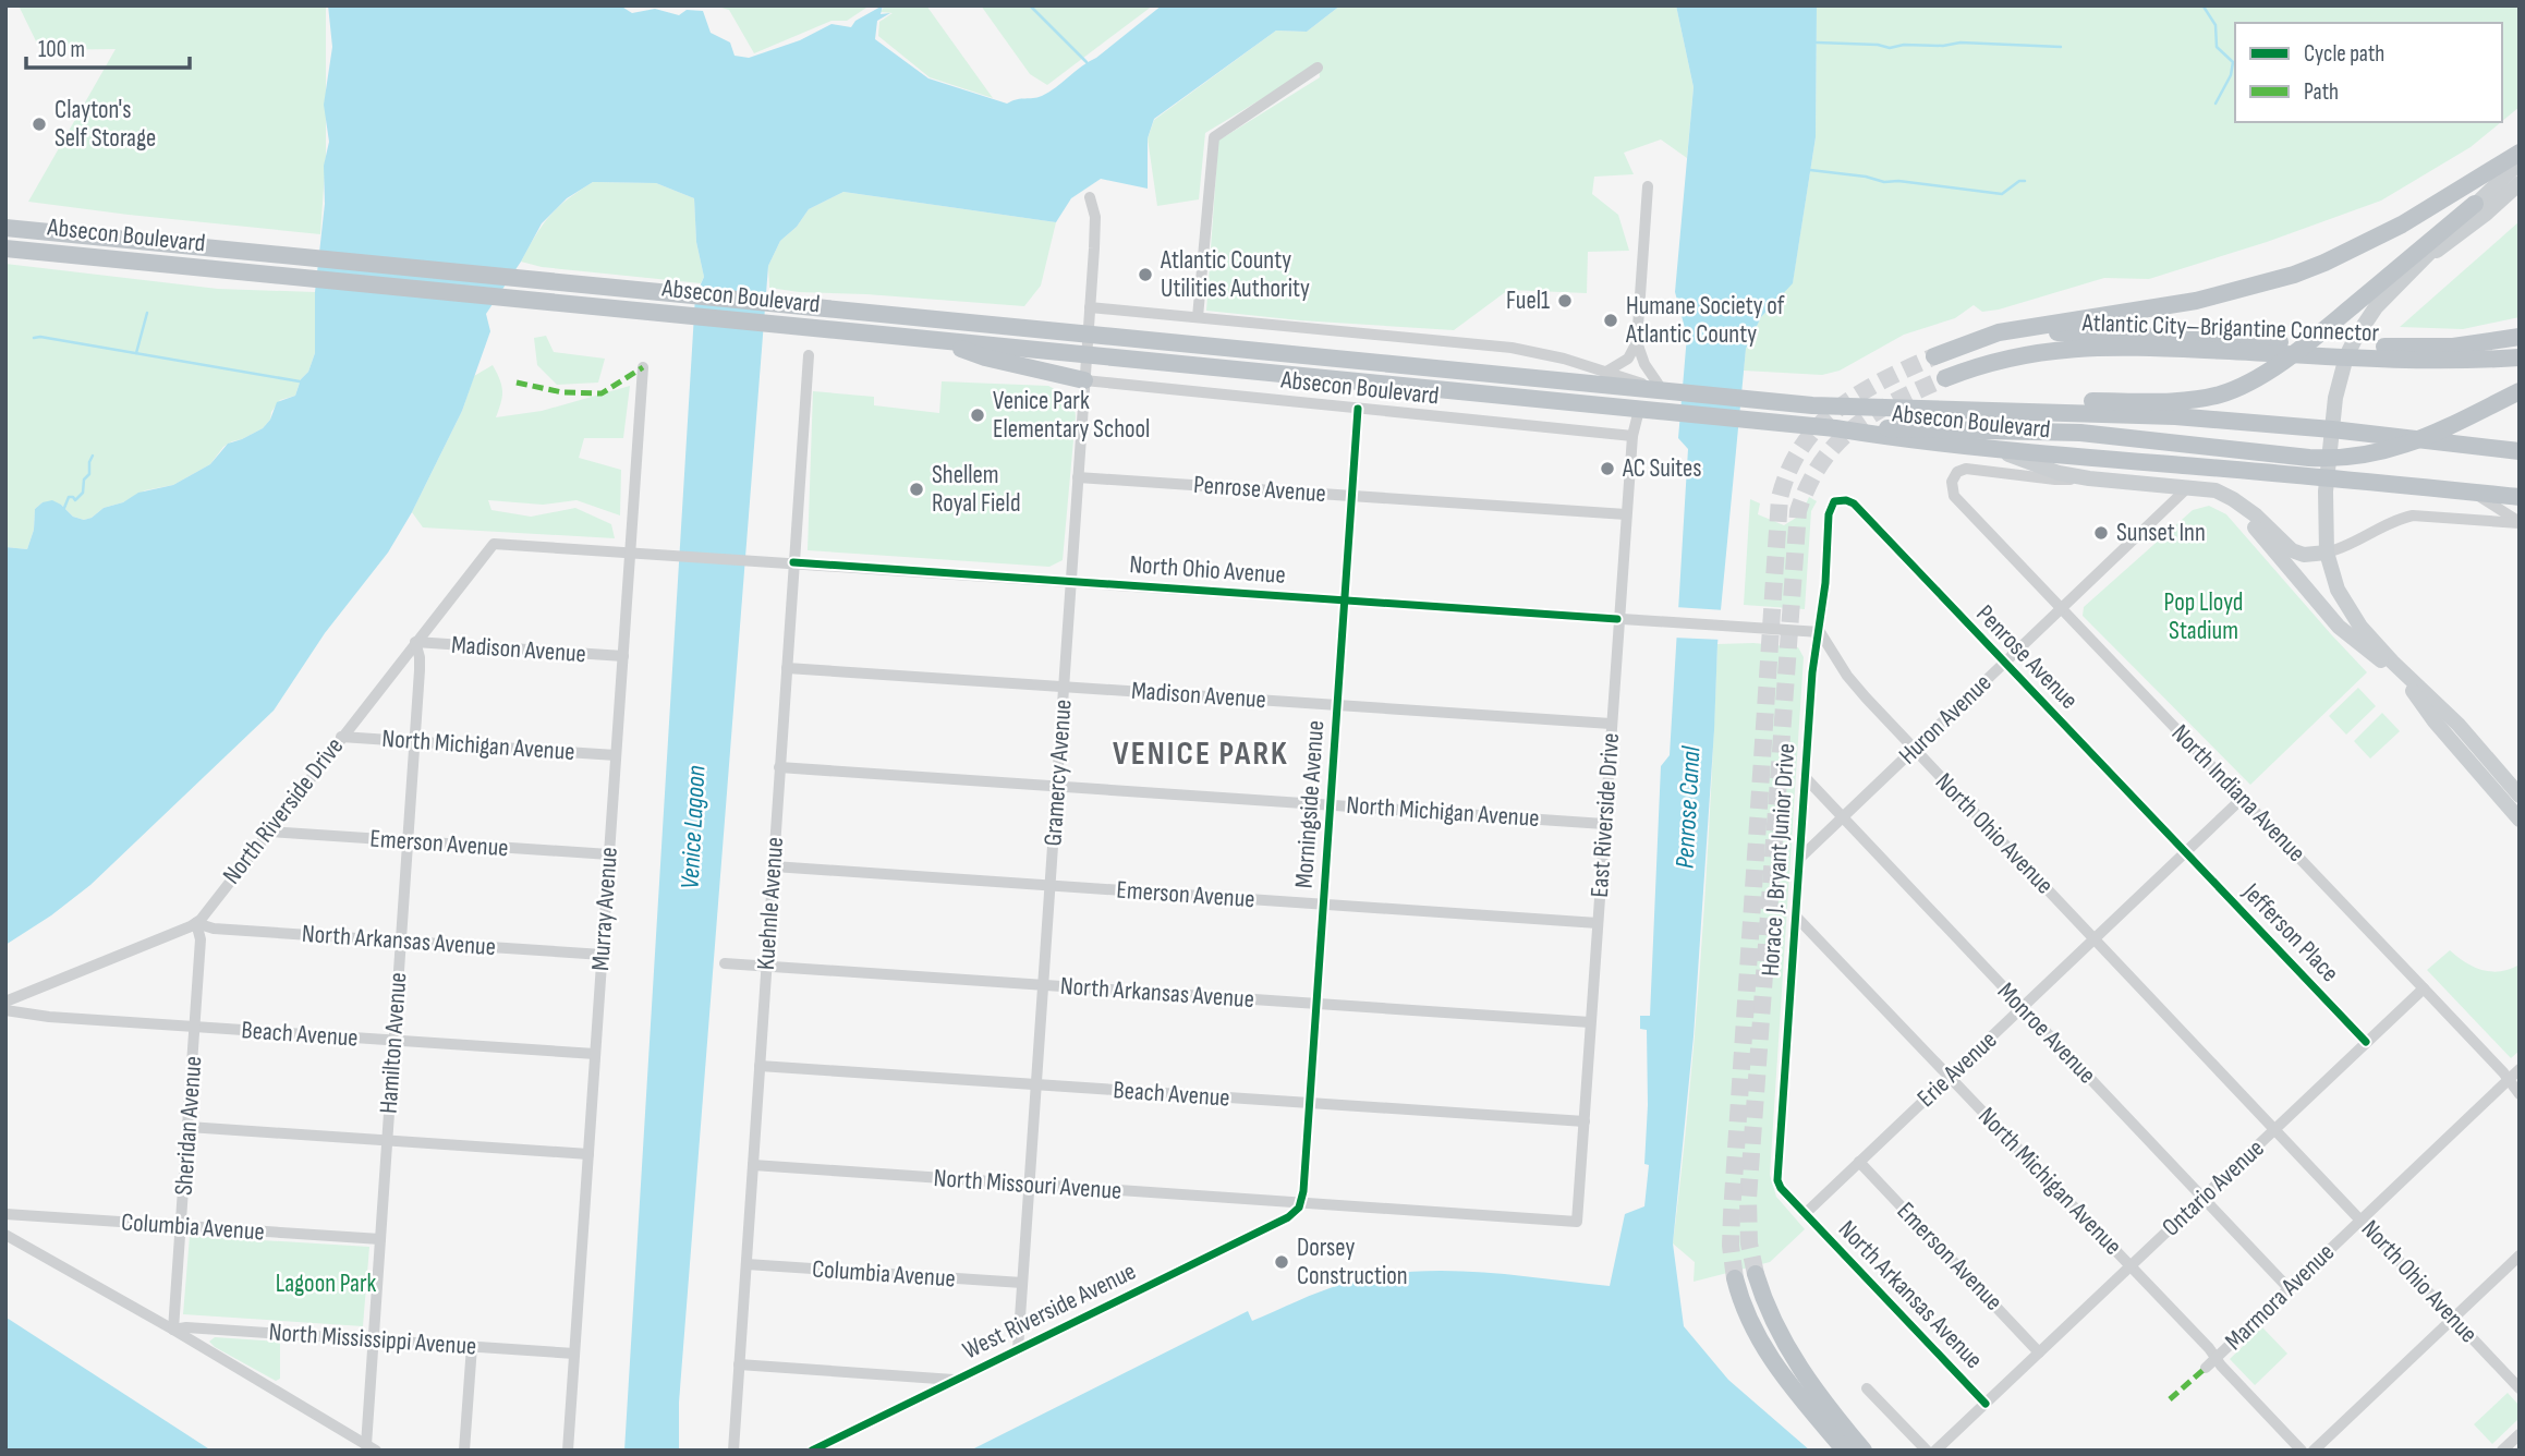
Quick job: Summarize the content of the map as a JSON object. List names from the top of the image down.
{
  "streets": {
    "highway": ["Absecon Boulevard", "Atlantic City–Brigantine Connector"],
    "street": [
      "Penrose Avenue",
      "North Ohio Avenue",
      "Madison Avenue",
      "Huron Avenue",
      "North Michigan Avenue",
      "Gramercy Avenue",
      "North Indiana Avenue",
      "Morningside Avenue",
      "North Riverside Drive",
      "East Riverside Drive",
      "Emerson Avenue",
      "Horace J. Bryant Junior Drive",
      "Kuehnle Avenue",
      "Murray Avenue",
      "Jefferson Place",
      "North Arkansas Avenue",
      "Monroe Avenue",
      "Beach Avenue",
      "Hamilton Avenue",
      "Erie Avenue",
      "Sheridan Avenue",
      "North Missouri Avenue",
      "Ontario Avenue",
      "Columbia Avenue",
      "Marmora Avenue",
      "West Riverside Avenue",
      "North Mississippi Avenue"
    ]
  },
  "crossings": [
    ["Absecon Boulevard", "Huron Avenue"],
    ["Absecon Boulevard", "Gramercy Avenue"],
    ["Absecon Boulevard", "North Indiana Avenue"],
    ["Absecon Boulevard", "Morningside Avenue"],
    ["Absecon Boulevard", "East Riverside Drive"],
    ["Penrose Avenue", "Huron Avenue"],
    ["Penrose Avenue", "Gramercy Avenue"],
    ["Penrose Avenue", "Morningside Avenue"],
    ["Penrose Avenue", "East Riverside Drive"],
    ["Penrose Avenue", "Horace J. Bryant Junior Drive"],
    ["Penrose Avenue", "Jefferson Place"],
    ["Penrose Avenue", "Erie Avenue"],
    ["North Ohio Avenue", "Huron Avenue"],
    ["North Ohio Avenue", "Gramercy Avenue"],
    ["North Ohio Avenue", "Morningside Avenue"],
    ["North Ohio Avenue", "North Riverside Drive"],
    ["North Ohio Avenue", "East Riverside Drive"],
    ["North Ohio Avenue", "Horace J. Bryant Junior Drive"],
    ["North Ohio Avenue", "Kuehnle Avenue"],
    ["North Ohio Avenue", "Murray Avenue"],
    ["North Ohio Avenue", "Erie Avenue"],
    ["North Ohio Avenue", "Ontario Avenue"],
    ["North Ohio Avenue", "Marmora Avenue"],
    ["Madison Avenue", "Gramercy Avenue"],
    ["Madison Avenue", "Morningside Avenue"],
    ["Madison Avenue", "North Riverside Drive"],
    ["Madison Avenue", "East Riverside Drive"],
    ["Madison Avenue", "Kuehnle Avenue"],
    ["Madison Avenue", "Murray Avenue"],
    ["Madison Avenue", "Hamilton Avenue"],
    ["Huron Avenue", "North Indiana Avenue"],
    ["Huron Avenue", "Horace J. Bryant Junior Drive"],
    ["Huron Avenue", "Monroe Avenue"],
    ["North Michigan Avenue", "Gramercy Avenue"],
    ["North Michigan Avenue", "Morningside Avenue"],
    ["North Michigan Avenue", "North Riverside Drive"],
    ["North Michigan Avenue", "East Riverside Drive"],
    ["North Michigan Avenue", "Horace J. Bryant Junior Drive"],
    ["North Michigan Avenue", "Kuehnle Avenue"],
    ["North Michigan Avenue", "Murray Avenue"],
    ["North Michigan Avenue", "Hamilton Avenue"],
    ["North Michigan Avenue", "Erie Avenue"],
    ["North Michigan Avenue", "Ontario Avenue"],
    ["North Michigan Avenue", "Marmora Avenue"],
    ["Gramercy Avenue", "Emerson Avenue"],
    ["Gramercy Avenue", "North Arkansas Avenue"],
    ["Gramercy Avenue", "Beach Avenue"],
    ["Gramercy Avenue", "North Missouri Avenue"],
    ["Gramercy Avenue", "Columbia Avenue"],
    ["Gramercy Avenue", "West Riverside Avenue"],
    ["North Indiana Avenue", "Erie Avenue"],
    ["North Indiana Avenue", "Ontario Avenue"],
    ["North Indiana Avenue", "Marmora Avenue"],
    ["Morningside Avenue", "East Riverside Drive"],
    ["Morningside Avenue", "Emerson Avenue"],
    ["Morningside Avenue", "North Arkansas Avenue"],
    ["Morningside Avenue", "Beach Avenue"],
    ["Morningside Avenue", "North Missouri Avenue"],
    ["Morningside Avenue", "West Riverside Avenue"],
    ["North Riverside Drive", "Emerson Avenue"],
    ["North Riverside Drive", "North Arkansas Avenue"],
    ["North Riverside Drive", "Hamilton Avenue"],
    ["North Riverside Drive", "Sheridan Avenue"],
    ["East Riverside Drive", "Emerson Avenue"],
    ["East Riverside Drive", "North Arkansas Avenue"],
    ["East Riverside Drive", "Beach Avenue"],
    ["East Riverside Drive", "North Missouri Avenue"],
    ["East Riverside Drive", "West Riverside Avenue"],
    ["Emerson Avenue", "Kuehnle Avenue"],
    ["Emerson Avenue", "Murray Avenue"],
    ["Emerson Avenue", "Hamilton Avenue"],
    ["Emerson Avenue", "Erie Avenue"],
    ["Emerson Avenue", "Ontario Avenue"],
    ["Horace J. Bryant Junior Drive", "North Arkansas Avenue"],
    ["Horace J. Bryant Junior Drive", "Monroe Avenue"],
    ["Horace J. Bryant Junior Drive", "Erie Avenue"],
    ["Kuehnle Avenue", "North Arkansas Avenue"],
    ["Kuehnle Avenue", "Beach Avenue"],
    ["Kuehnle Avenue", "North Missouri Avenue"],
    ["Kuehnle Avenue", "Columbia Avenue"],
    ["Murray Avenue", "North Arkansas Avenue"],
    ["Murray Avenue", "Beach Avenue"],
    ["Murray Avenue", "North Mississippi Avenue"],
    ["Jefferson Place", "Erie Avenue"],
    ["Jefferson Place", "Ontario Avenue"],
    ["North Arkansas Avenue", "Hamilton Avenue"],
    ["North Arkansas Avenue", "Erie Avenue"],
    ["North Arkansas Avenue", "Sheridan Avenue"],
    ["North Arkansas Avenue", "Ontario Avenue"],
    ["Monroe Avenue", "Erie Avenue"],
    ["Monroe Avenue", "Ontario Avenue"],
    ["Monroe Avenue", "Marmora Avenue"],
    ["Beach Avenue", "Hamilton Avenue"],
    ["Beach Avenue", "Sheridan Avenue"],
    ["Hamilton Avenue", "Columbia Avenue"],
    ["Hamilton Avenue", "North Mississippi Avenue"],
    ["Sheridan Avenue", "Columbia Avenue"],
    ["Sheridan Avenue", "North Mississippi Avenue"],
    ["North Missouri Avenue", "West Riverside Avenue"]
  ],
  "districts": ["VENICE PARK"],
  "water": ["Penrose Canal", "Venice Lagoon"],
  "parks": ["Pop Lloyd Stadium", "Lagoon Park"],
  "places": [
    "Clayton's Self Storage",
    "Atlantic County Utilities Authority",
    "Fuel1",
    "Humane Society of Atlantic County",
    "Venice Park Elementary School",
    "AC Suites",
    "Shellem Royal Field",
    "Sunset Inn",
    "Dorsey Construction"
  ],
  "legend": ["Cycle path", "Path"],
  "scale_bar": "100 m"
}
